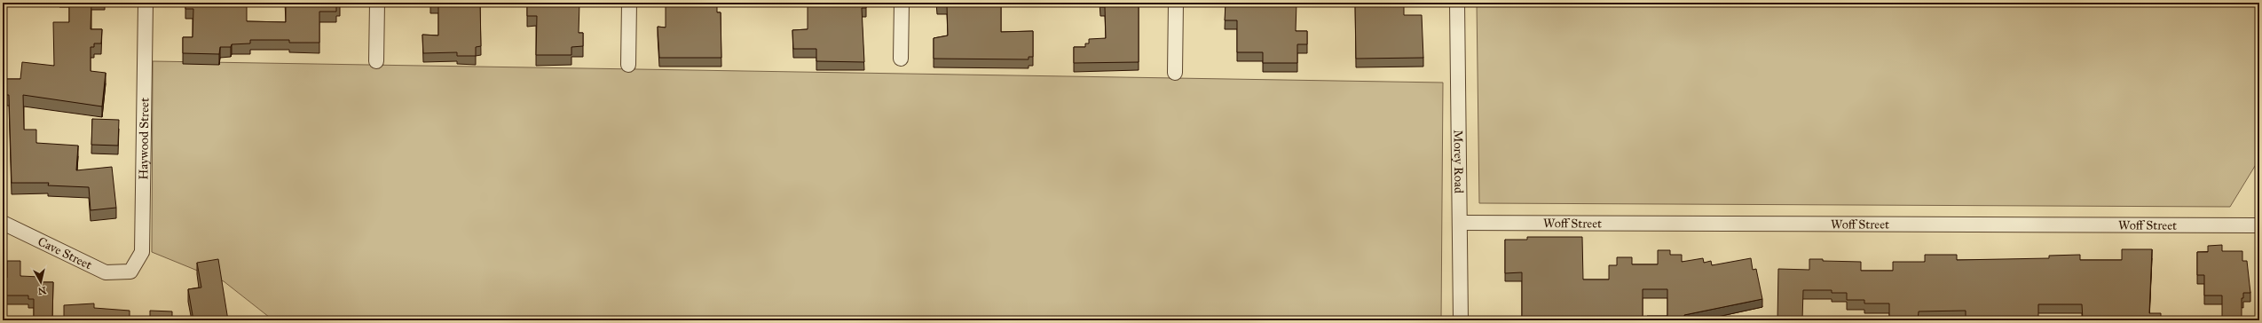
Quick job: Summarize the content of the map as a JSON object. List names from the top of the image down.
{
  "streets": {
    "street": [
      "Haywood Street",
      "Morey Road",
      "Woff Street",
      "Cave Street"
    ]
  },
  "crossings": [
    ["Haywood Street", "Cave Street"],
    ["Morey Road", "Woff Street"]
  ],
  "north": "bottom"
}
